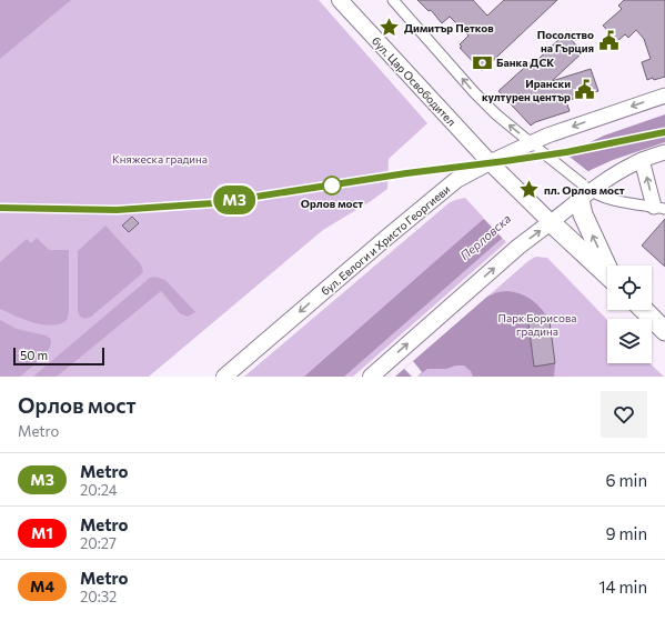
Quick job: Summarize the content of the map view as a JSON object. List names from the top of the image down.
{
  "streets": {
    "main road": ["бул. Цар Освободител", "бул. Евлоги и Христо Георгиеви"]
  },
  "crossings": [
    ["бул. Цар Освободител", "бул. Евлоги и Христо Георгиеви"]
  ],
  "water": ["Перловска"],
  "parks": ["Княжеска градина", "Парк Борисова градина"],
  "places": {
    "place": ["Димитър Петков", "пл. Орлов мост"],
    "public building": ["Посолство на Гърция", "Ирански културен център"],
    "bank": ["Банка ДСК"],
    "other": ["Орлов мост"]
  },
  "lines": ["metro line M3"],
  "scale_bar": "50 m",
  "page": {
    "on_map": "M3",
    "scale": "50 m",
    "heading": ["Орлов мост", "Metro"],
    "list": [
      {
        "mark": "M3",
        "name": "Metro",
        "note": "20:24",
        "value": "6 min"
      },
      {
        "mark": "M1",
        "name": "Metro",
        "note": "20:27",
        "value": "9 min"
      },
      {
        "mark": "M4",
        "name": "Metro",
        "note": "20:32",
        "value": "14 min"
      }
    ]
  }
}
